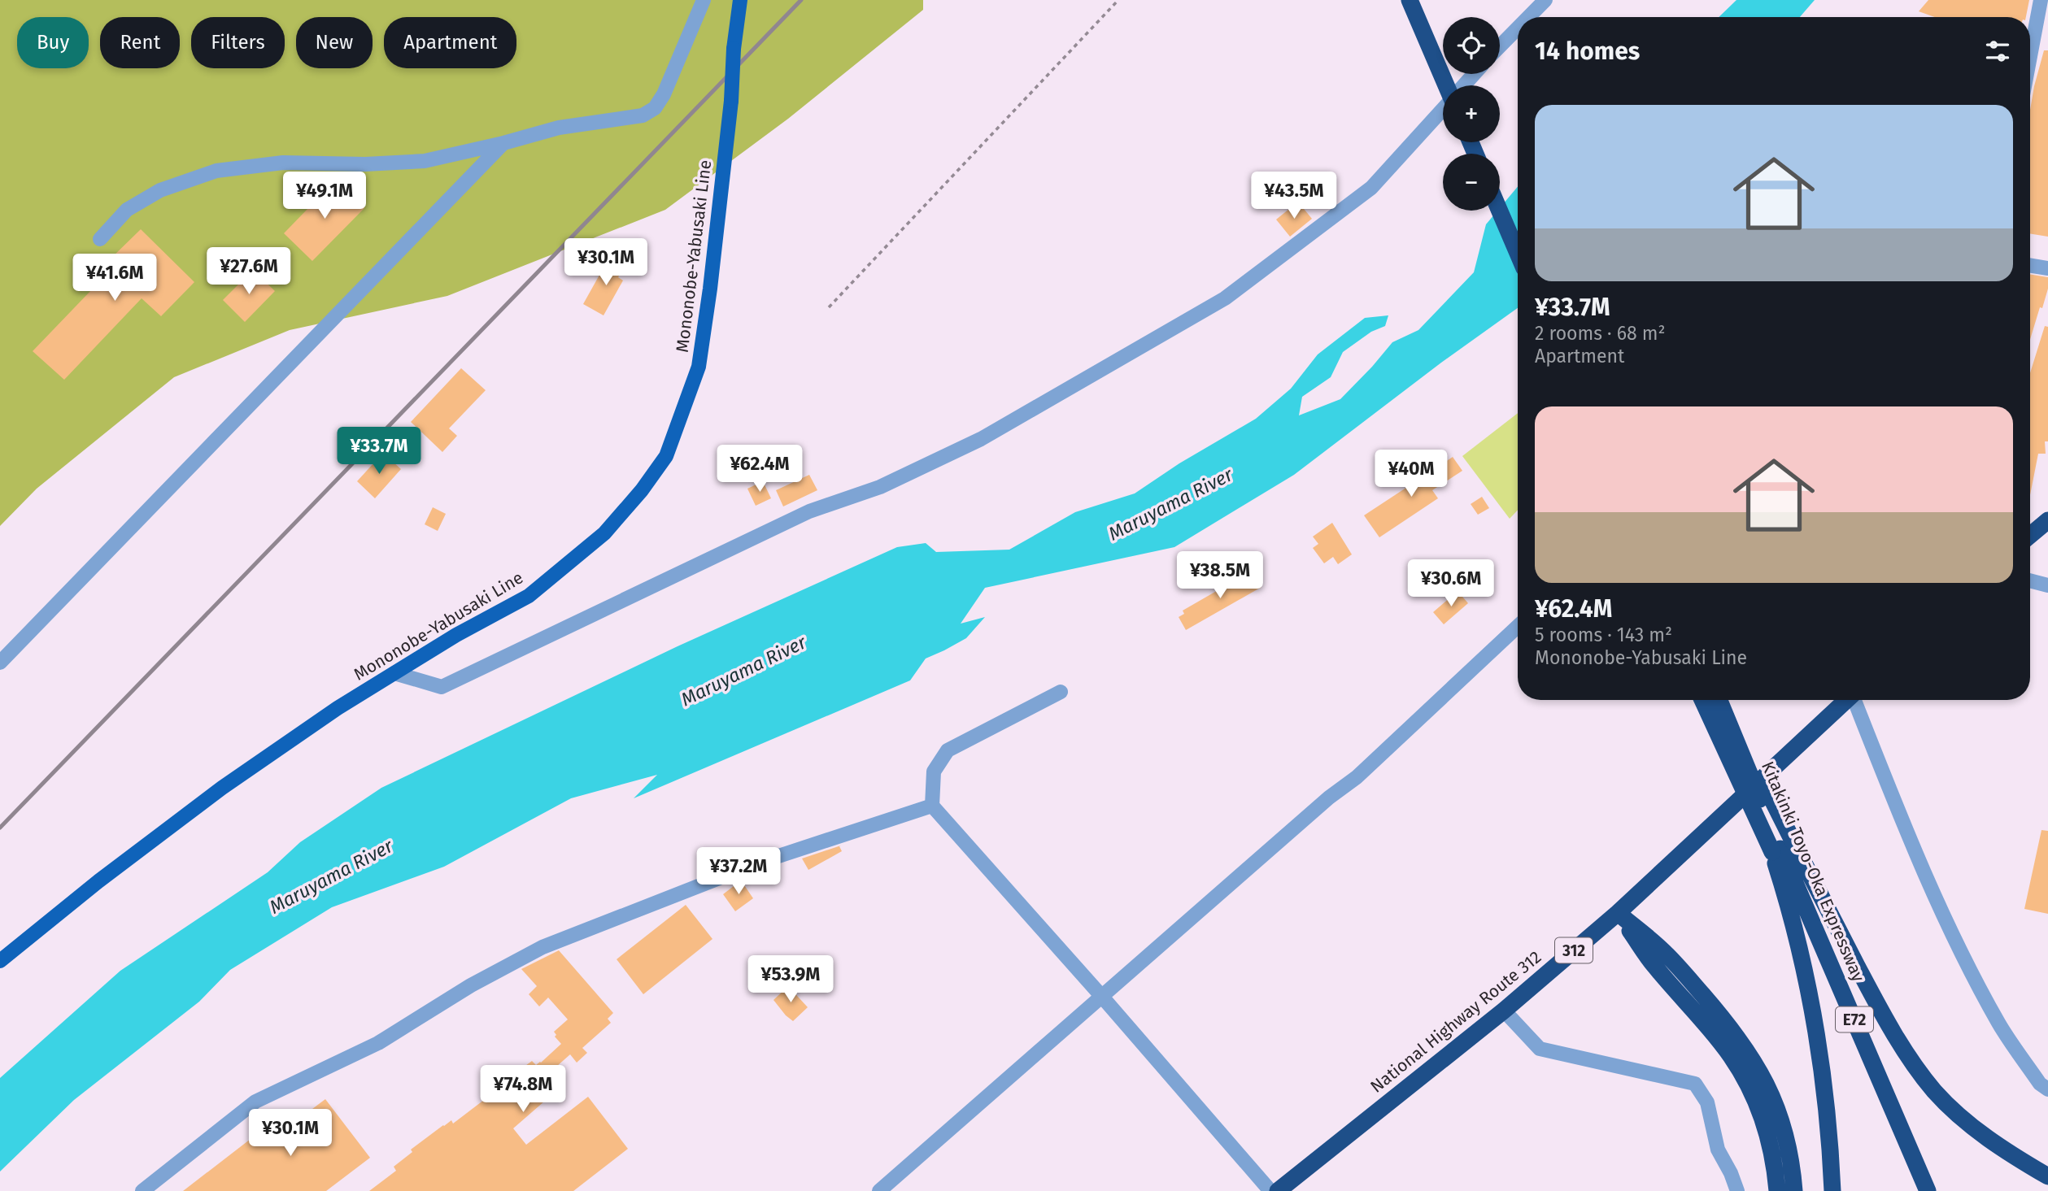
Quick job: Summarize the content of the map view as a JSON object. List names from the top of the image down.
{
  "streets": {
    "highway": [
      "Kitakinki Toyo-Oka Expressway",
      "312",
      "E72",
      "National Highway Route 312"
    ],
    "main road": ["Mononobe-Yabusaki Line"]
  },
  "water": ["Maruyama River"],
  "page": {
    "map_buttons": ["+", "−"],
    "chip": [
      "Buy",
      "Rent",
      "Filters",
      "New",
      "Apartment"
    ],
    "heading": "14 homes",
    "list": [
      {
        "name": "¥33.7M",
        "note": "2 rooms · 68 m² · Apartment"
      },
      {
        "name": "¥62.4M",
        "note": "5 rooms · 143 m² · Mononobe-Yabusaki Line"
      }
    ],
    "price": [
      "¥49.1M",
      "¥43.5M",
      "¥30.1M",
      "¥27.6M",
      "¥41.6M",
      "¥33.7M",
      "¥62.4M",
      "¥40M",
      "¥38.5M",
      "¥30.6M",
      "¥37.2M",
      "¥53.9M",
      "¥74.8M",
      "¥30.1M"
    ]
  }
}
